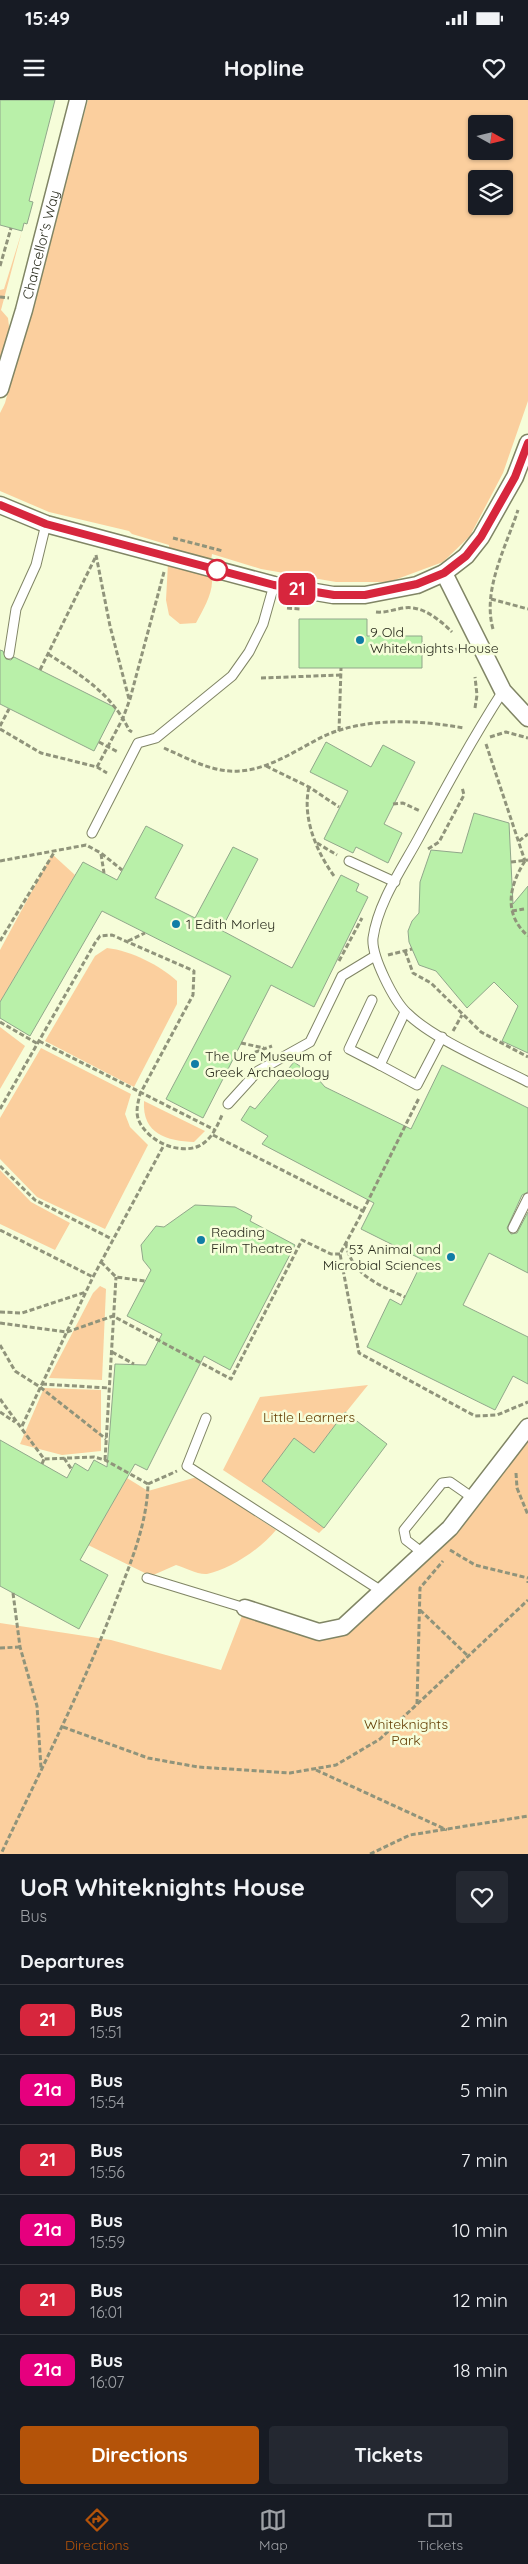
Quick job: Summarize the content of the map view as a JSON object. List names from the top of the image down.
{
  "streets": {
    "street": ["Chancellor's Way"]
  },
  "parks": ["Little Learners", "Whiteknights Park"],
  "places": [
    "9 Old Whiteknights House",
    "1 Edith Morley",
    "The Ure Museum of Greek Archaeology",
    "Reading Film Theatre",
    "53 Animal and Microbial Sciences"
  ],
  "lines": ["bus line 21"],
  "north": "right",
  "page": {
    "status": "15:49",
    "header": "Hopline",
    "on_map": "21",
    "heading": [
      ["UoR Whiteknights House", "Bus"],
      "Departures"
    ],
    "list": [
      {
        "mark": "21",
        "name": "Bus",
        "note": "15:51",
        "value": "2 min"
      },
      {
        "mark": "21a",
        "name": "Bus",
        "note": "15:54",
        "value": "5 min"
      },
      {
        "mark": "21",
        "name": "Bus",
        "note": "15:56",
        "value": "7 min"
      },
      {
        "mark": "21a",
        "name": "Bus",
        "note": "15:59",
        "value": "10 min"
      },
      {
        "mark": "21",
        "name": "Bus",
        "note": "16:01",
        "value": "12 min"
      },
      {
        "mark": "21a",
        "name": "Bus",
        "note": "16:07",
        "value": "18 min"
      }
    ],
    "buttons": ["Directions", "Tickets"],
    "tabs": ["Directions", "Map", "Tickets"]
  }
}
